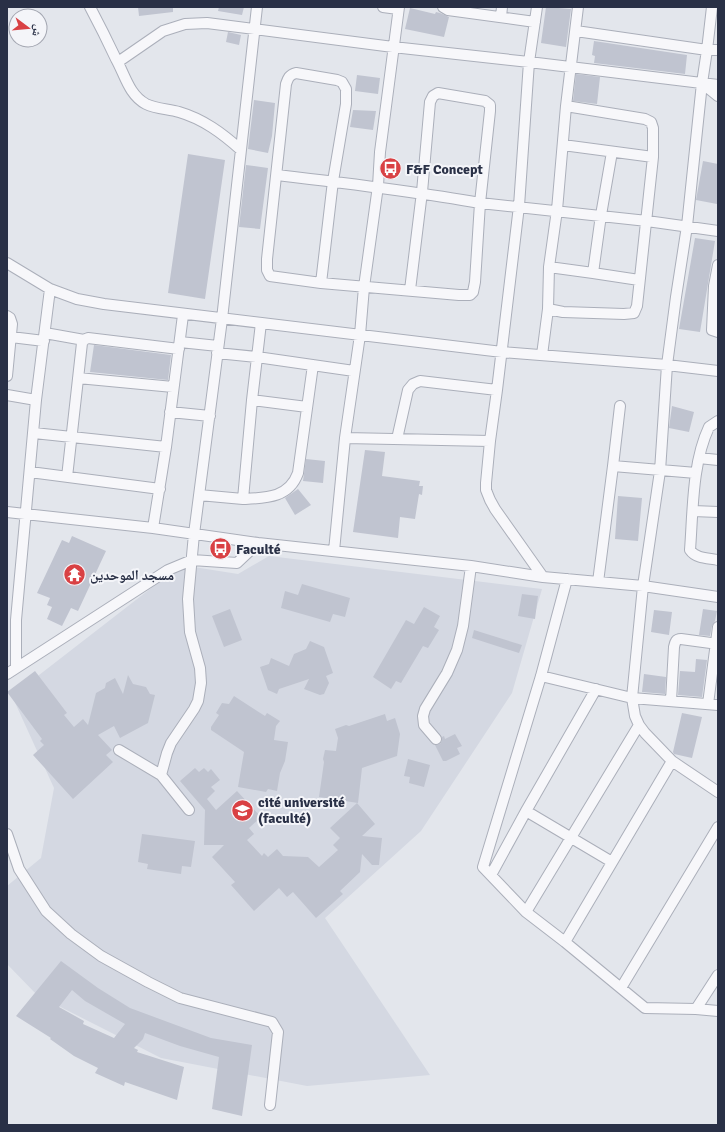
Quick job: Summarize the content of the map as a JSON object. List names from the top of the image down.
{
  "places": {
    "bus stop": ["F&F Concept", "Faculté"],
    "temple": ["مسجد الموحدين"],
    "school or university": ["cité université (faculté)"]
  },
  "north": "right"
}
